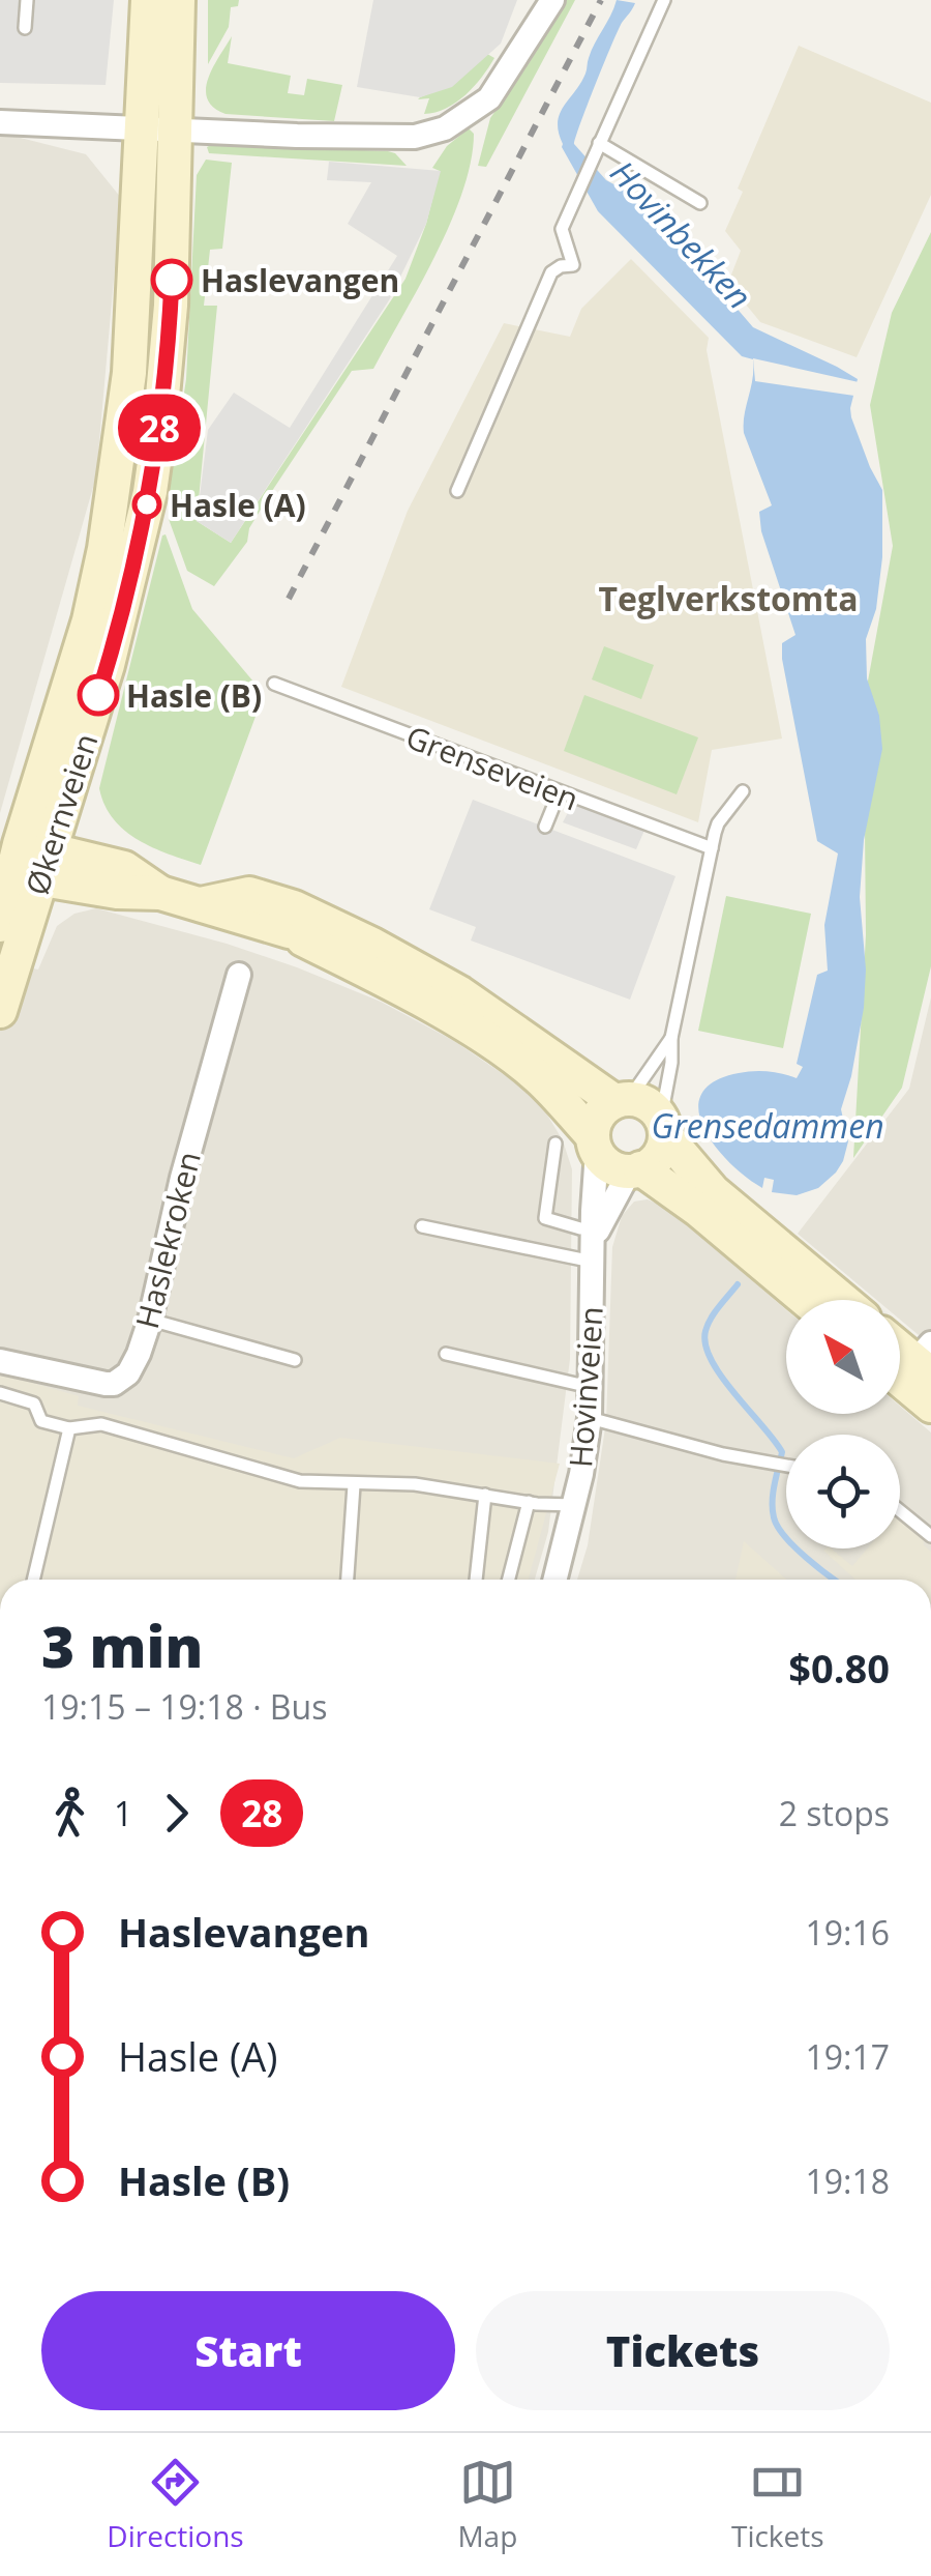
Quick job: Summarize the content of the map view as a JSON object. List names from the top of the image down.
{
  "streets": {
    "main road": ["Økernveien"],
    "street": ["Haslekroken", "Hovinveien"],
    "lane": ["Grenseveien"]
  },
  "districts": ["Teglverkstomta"],
  "water": ["Hovinbekken", "Grensedammen"],
  "places": ["Haslevangen", "Hasle (A)", "Hasle (B)"],
  "lines": ["bus line 28"],
  "north": "top left",
  "page": {
    "on_map": "28",
    "heading": ["3 min", "19:15 – 19:18 · Bus", "$0.80"],
    "legs": ["1", "28", "2 stops"],
    "list": [
      {
        "name": "Haslevangen",
        "value": "19:16"
      },
      {
        "name": "Hasle (A)",
        "value": "19:17"
      },
      {
        "name": "Hasle (B)",
        "value": "19:18"
      }
    ],
    "buttons": ["Start", "Tickets"],
    "tabs": ["Directions", "Map", "Tickets"]
  }
}
